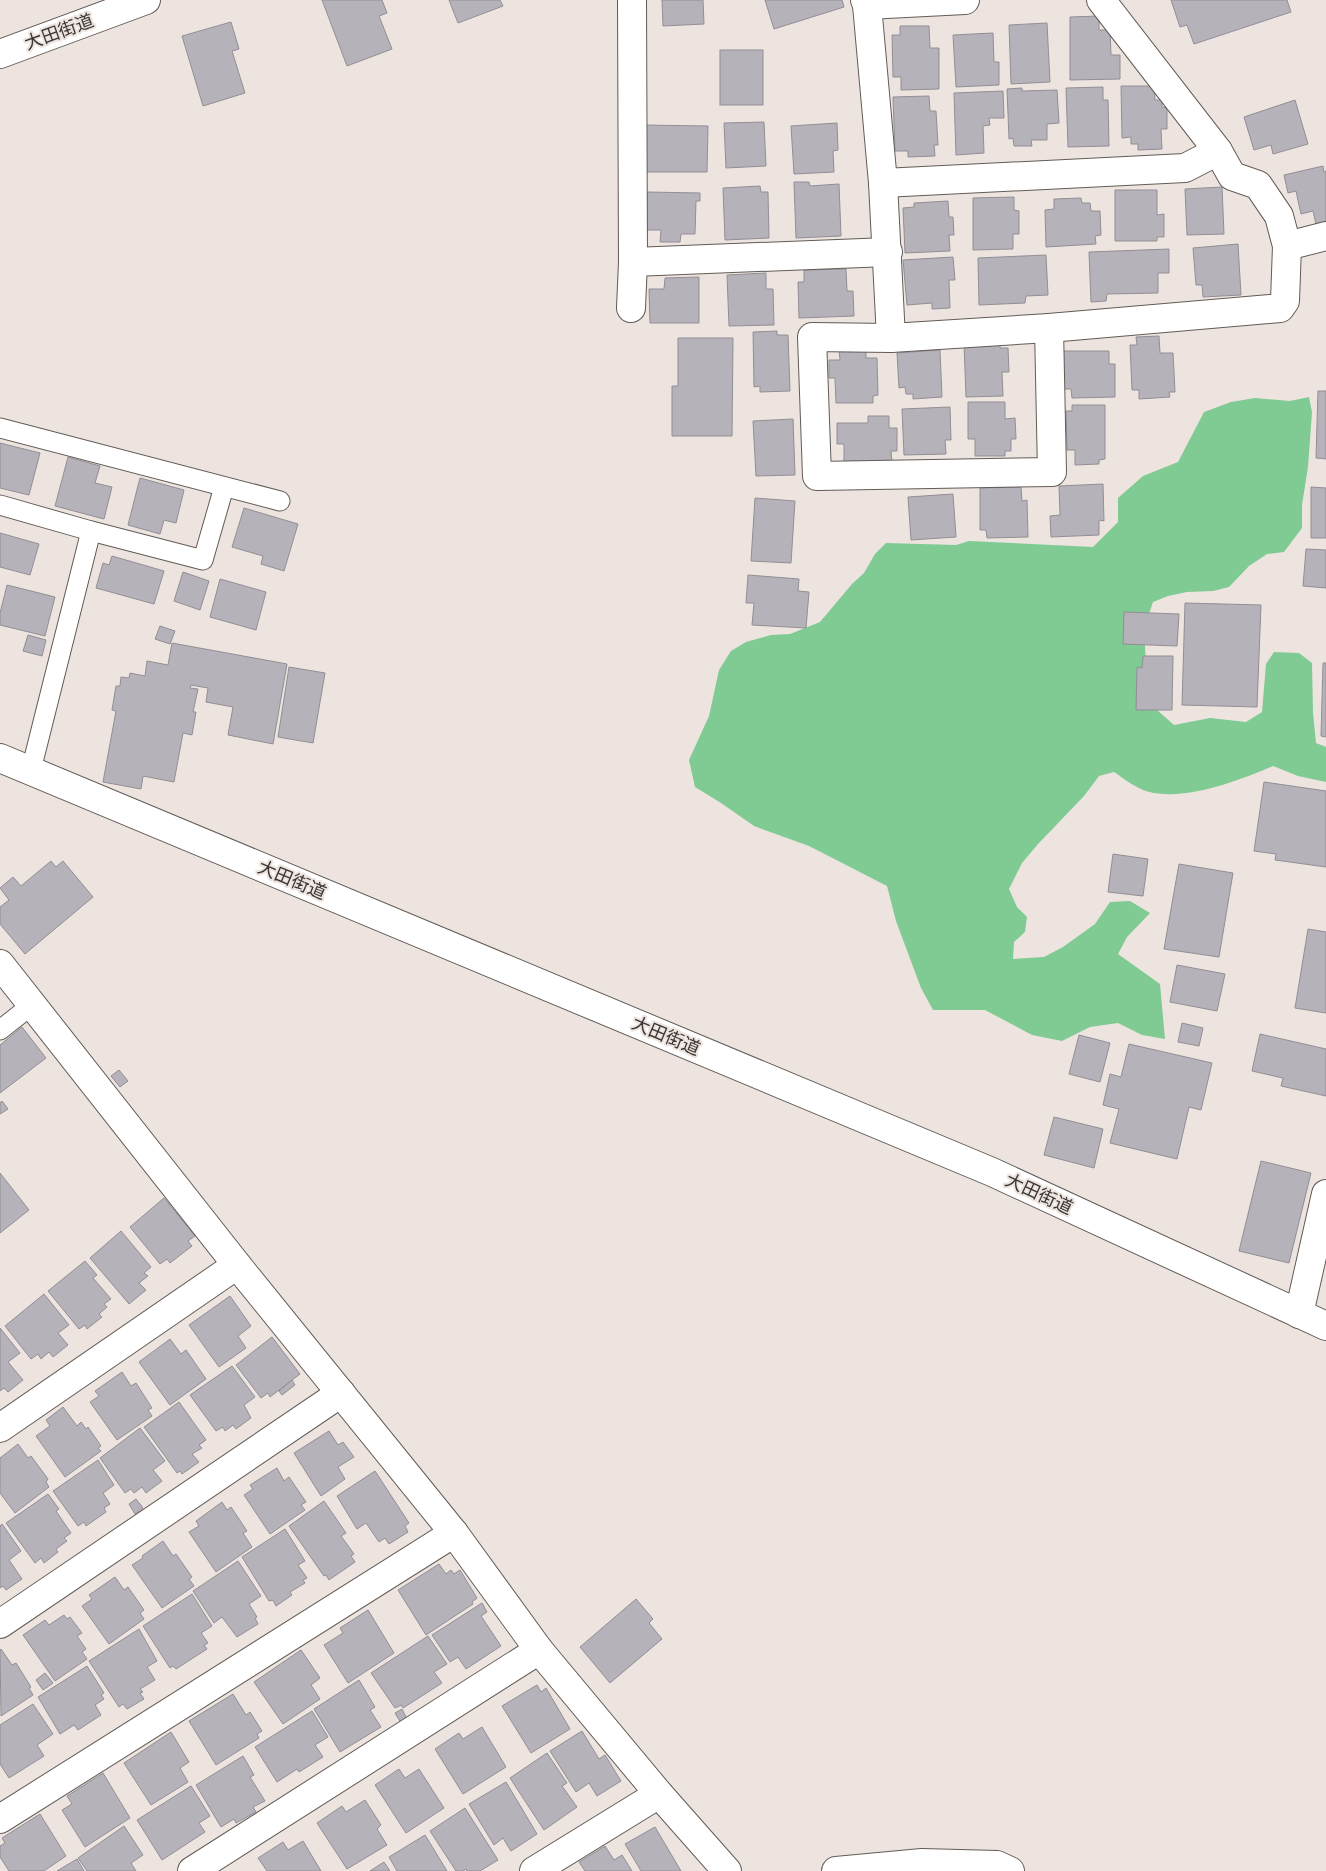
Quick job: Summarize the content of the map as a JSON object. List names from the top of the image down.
{
  "streets": {
    "street": ["大田街道"]
  }
}
